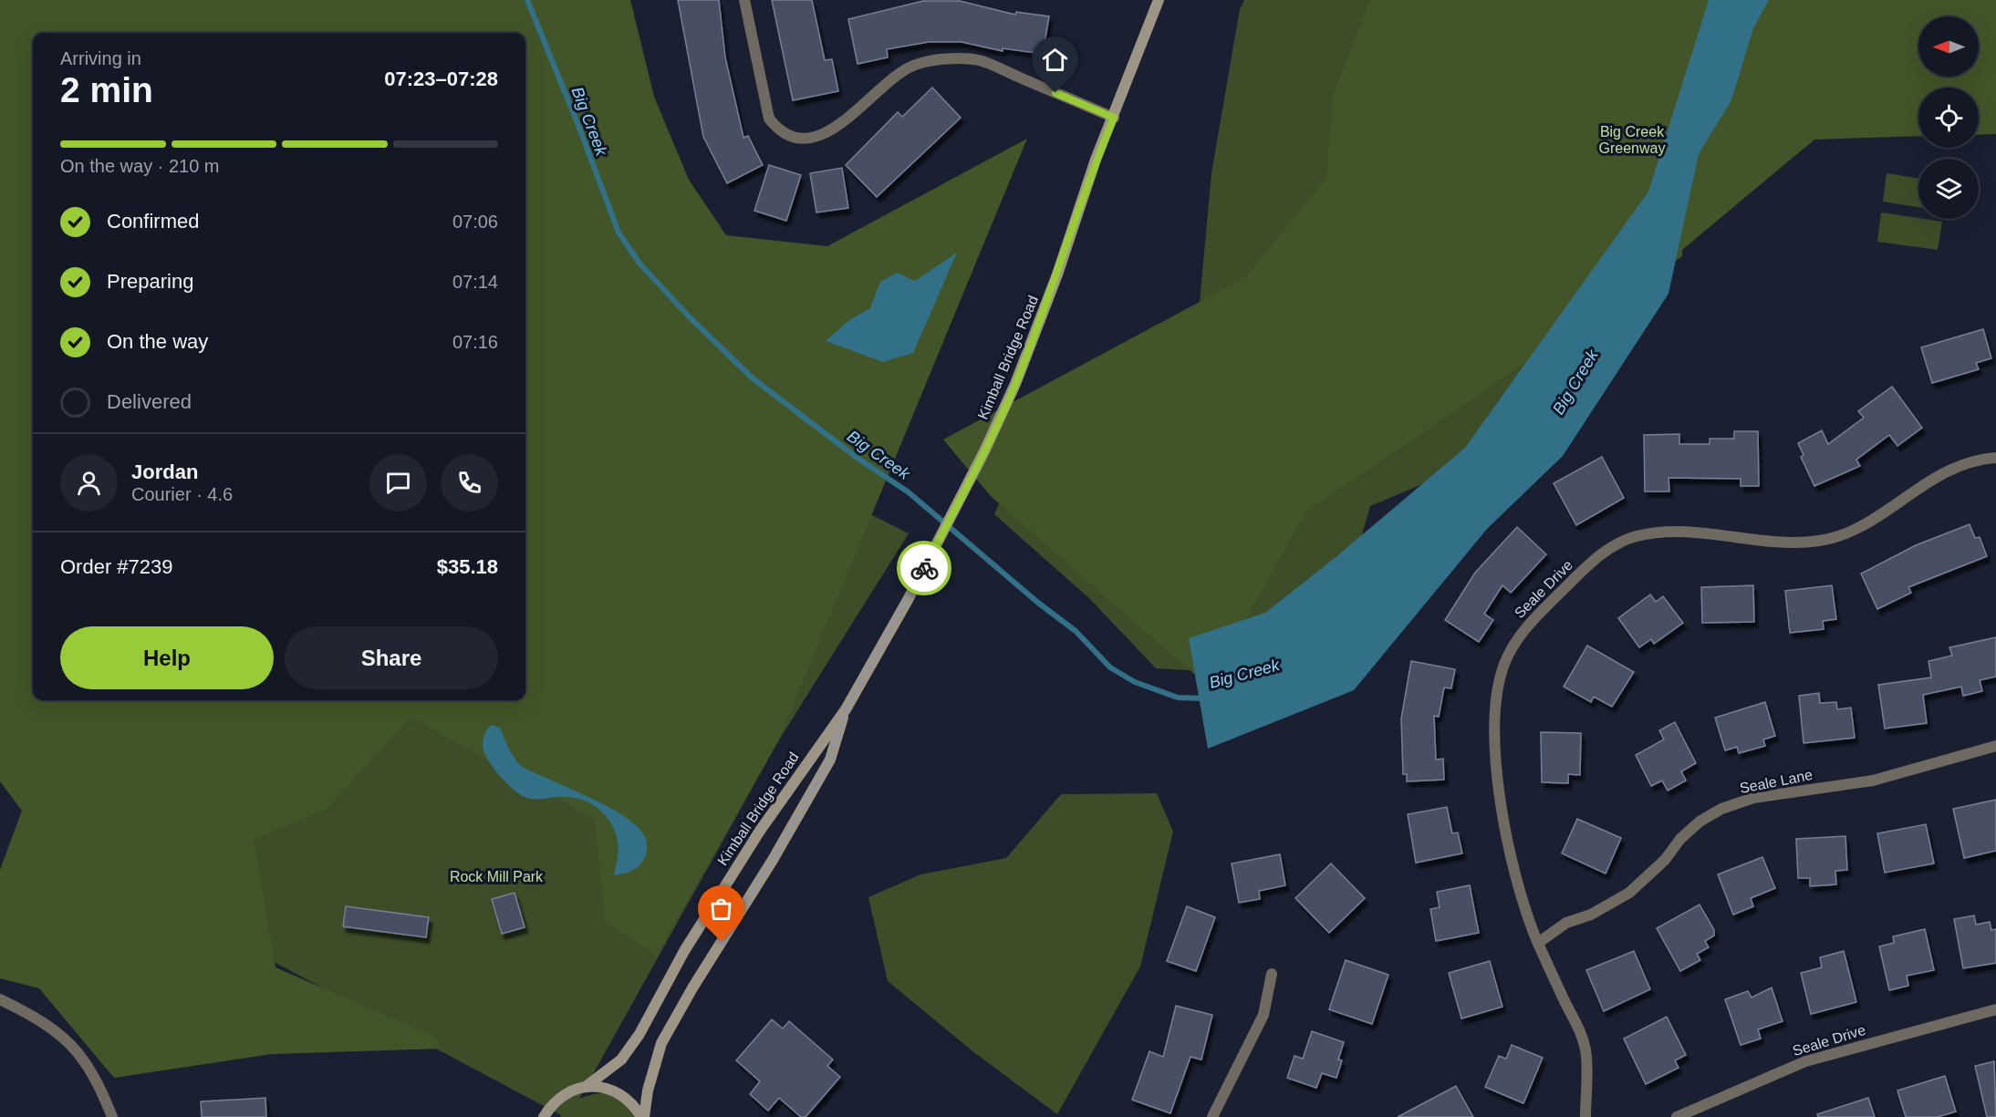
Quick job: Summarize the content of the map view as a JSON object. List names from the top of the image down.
{
  "streets": {
    "street": ["Kimball Bridge Road", "Seale Drive", "Seale Lane"]
  },
  "crossings": [
    ["Seale Drive", "Seale Lane"]
  ],
  "water": ["Big Creek"],
  "parks": ["Big Creek Greenway", "Rock Mill Park"],
  "north": "left",
  "page": {
    "heading": ["2 min", "Arriving in", "07:23–07:28"],
    "panel": [
      "Jordan",
      "Courier · 4.6",
      "Order #7239",
      "$35.18"
    ],
    "bar": "On the way · 210 m",
    "list": [
      ["Confirmed", "07:06"],
      ["Preparing", "07:14"],
      ["On the way", "07:16"],
      "Delivered"
    ],
    "buttons": ["Help", "Share"]
  }
}
